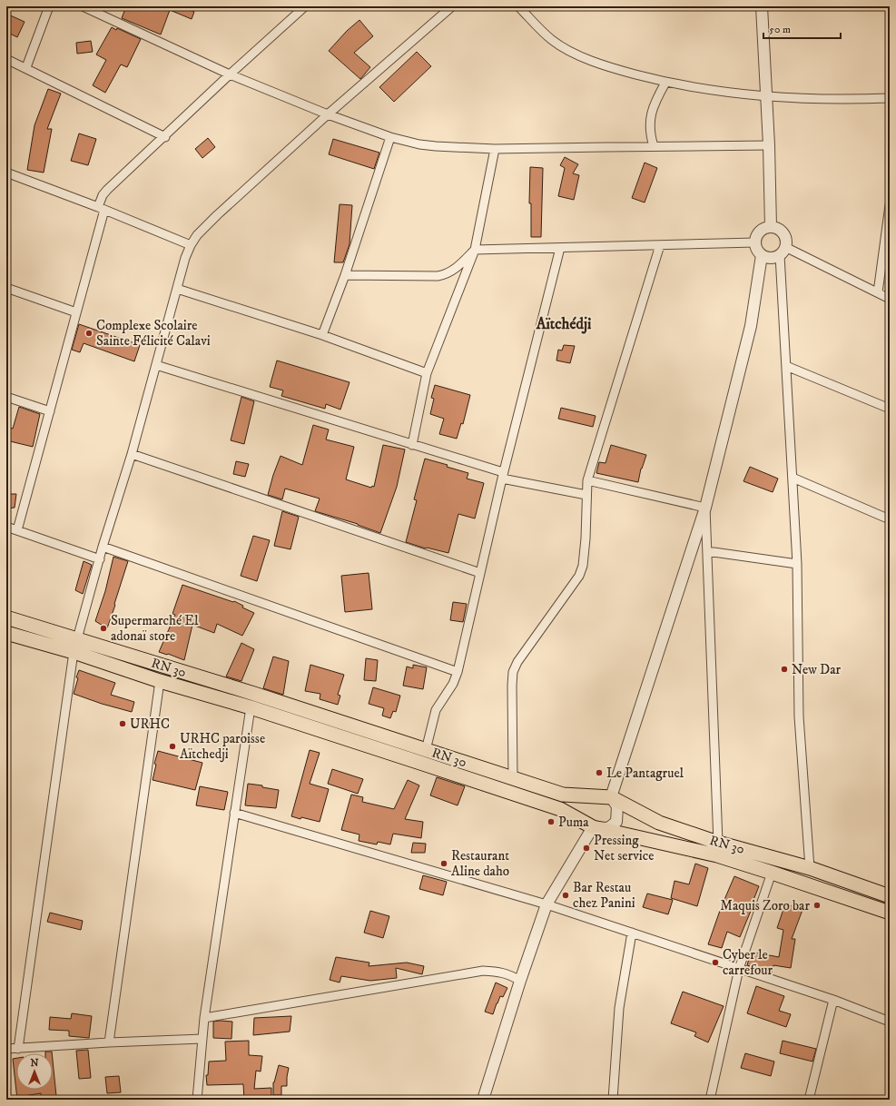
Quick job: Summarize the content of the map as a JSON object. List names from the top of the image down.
{
  "streets": {
    "main road": ["RN 30"]
  },
  "districts": ["Aïtchédji"],
  "places": [
    "Complexe Scolaire Sainte Félicité Calavi",
    "Supermarché El adonaï store",
    "New Dar",
    "URHC",
    "URHC paroisse Aïtchedji",
    "Le Pantagruel",
    "Puma",
    "Pressing Net service",
    "Restaurant Aline daho",
    "Bar Restau chez Panini",
    "Maquis Zoro bar",
    "Cyber le carrefour"
  ],
  "scale_bar": "50 m",
  "north": "top"
}
